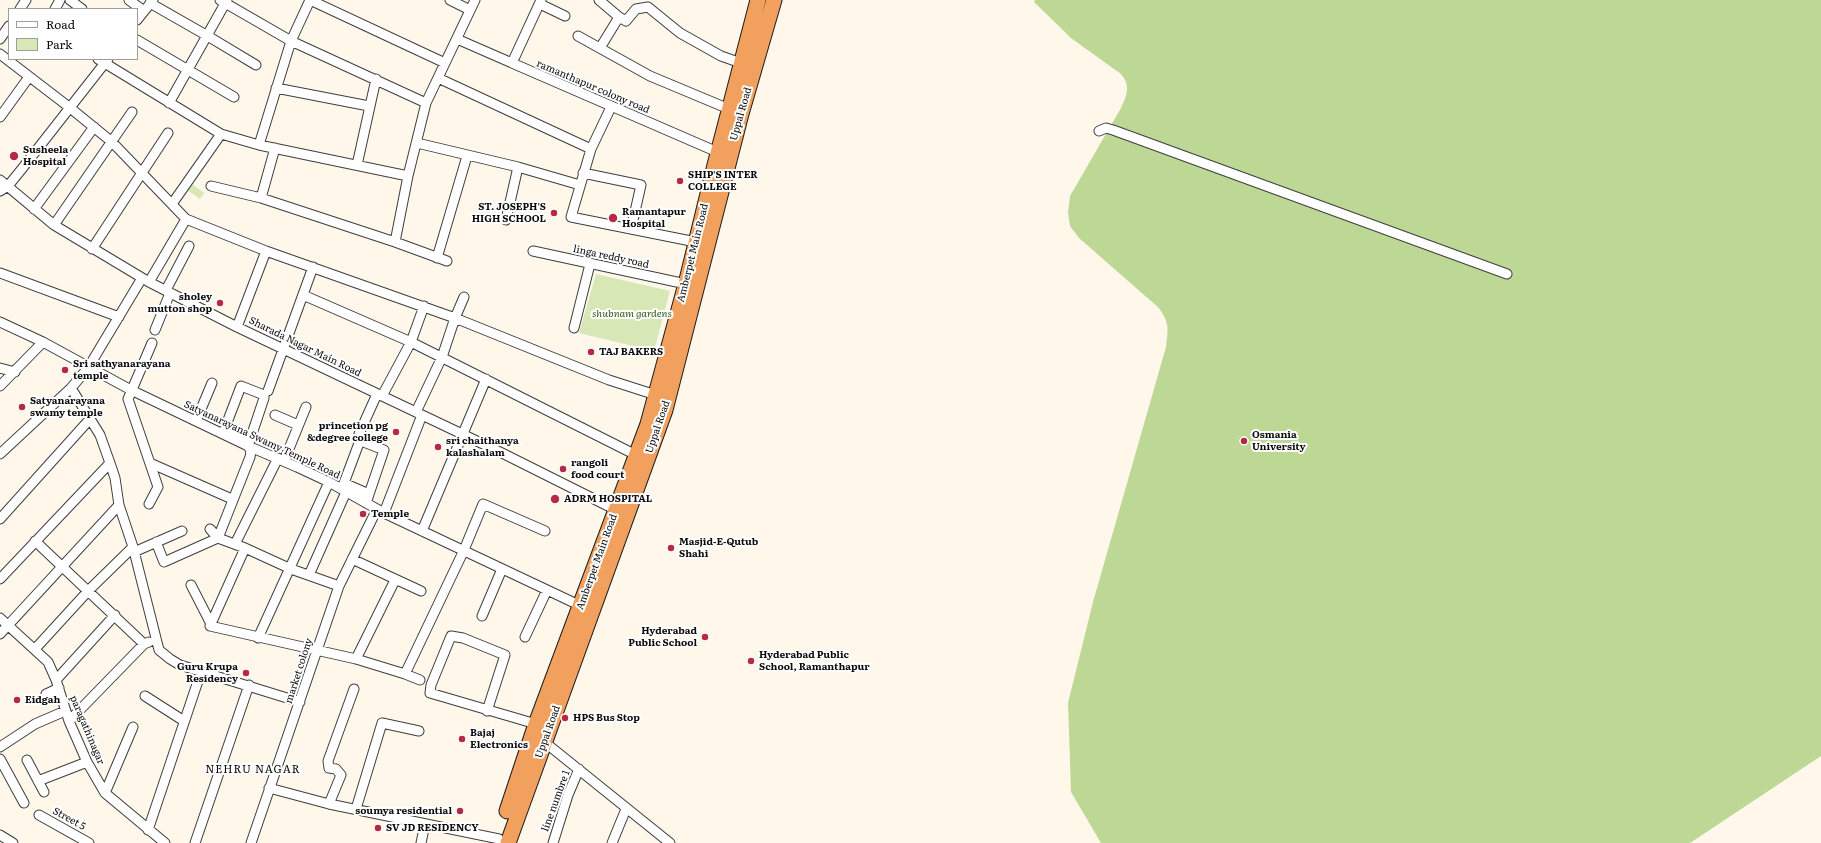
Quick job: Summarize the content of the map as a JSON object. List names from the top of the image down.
{
  "streets": {
    "highway": ["Uppal Road", "Amberpet Main Road"],
    "street": [
      "ramanthapur colony road",
      "linga reddy road",
      "Sharada Nagar Main Road",
      "Satyanarayana Swamy Temple Road",
      "market colony",
      "paragathinagar",
      "line numbre 1",
      "Street 5"
    ]
  },
  "crossings": [
    ["ramanthapur colony road", "Uppal Road"],
    ["ramanthapur colony road", "Amberpet Main Road"],
    ["Uppal Road", "Amberpet Main Road"],
    ["Amberpet Main Road", "linga reddy road"],
    ["Amberpet Main Road", "Sharada Nagar Main Road"],
    ["Amberpet Main Road", "Satyanarayana Swamy Temple Road"],
    ["Sharada Nagar Main Road", "market colony"],
    ["Satyanarayana Swamy Temple Road", "market colony"]
  ],
  "districts": ["NEHRU NAGAR"],
  "parks": ["shubnam gardens"],
  "places": [
    "Susheela Hospital",
    "SHIP'S INTER COLLEGE",
    "ST. JOSEPH'S HIGH SCHOOL",
    "Ramantapur Hospital",
    "sholey mutton shop",
    "TAJ BAKERS",
    "Sri sathyanarayana temple",
    "Satyanarayana swamy temple",
    "princetion pg &degree college",
    "Osmania University",
    "sri chaithanya kalashalam",
    "rangoli food court",
    "ADRM HOSPITAL",
    "Temple",
    "Masjid-E-Qutub Shahi",
    "Hyderabad Public School",
    "Hyderabad Public School, Ramanthapur",
    "Guru Krupa Residency",
    "Eidgah",
    "HPS Bus Stop",
    "Bajaj Electronics",
    "soumya residential",
    "SV JD RESIDENCY"
  ],
  "legend": ["Road", "Park"]
}
